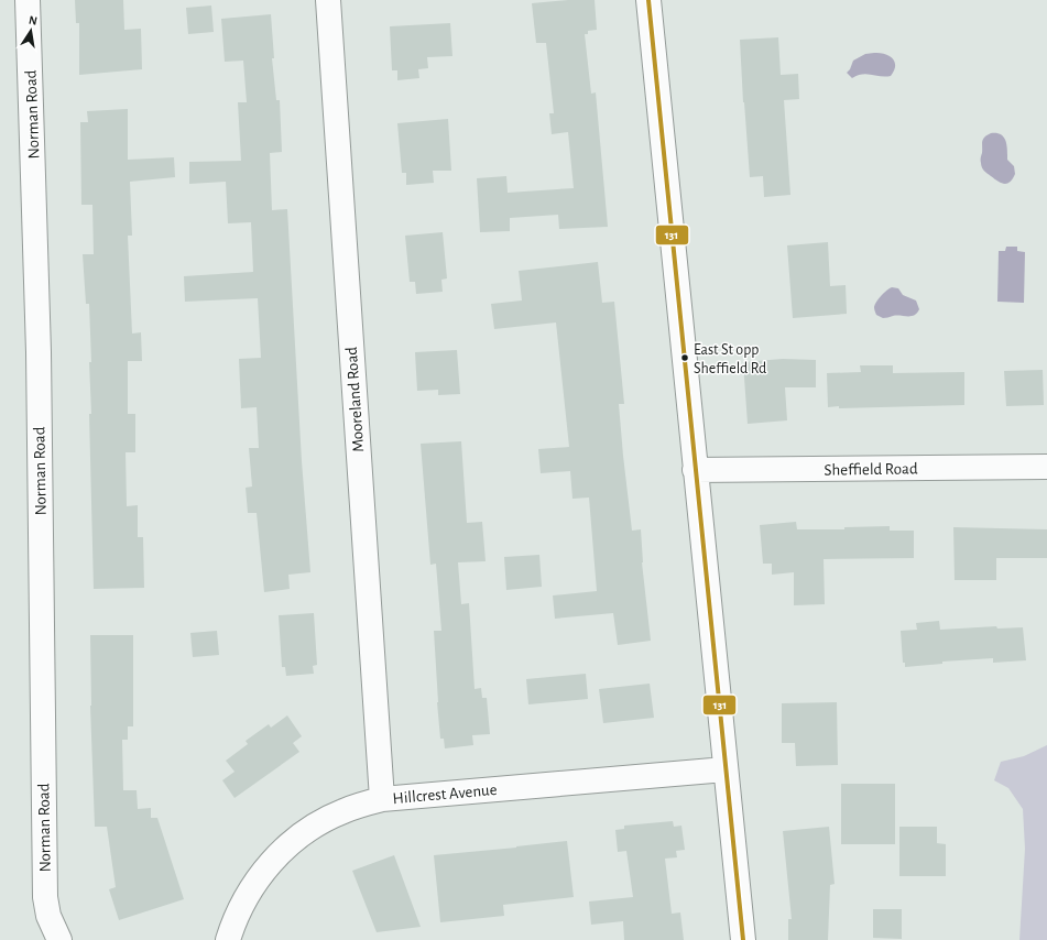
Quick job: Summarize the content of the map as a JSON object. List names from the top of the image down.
{
  "streets": {
    "street": [
      "Norman Road",
      "Mooreland Road",
      "Sheffield Road",
      "Hillcrest Avenue"
    ]
  },
  "crossings": [
    ["Mooreland Road", "Hillcrest Avenue"]
  ],
  "places": ["East St opp Sheffield Rd"],
  "lines": ["transit line 131"],
  "north": "top"
}
